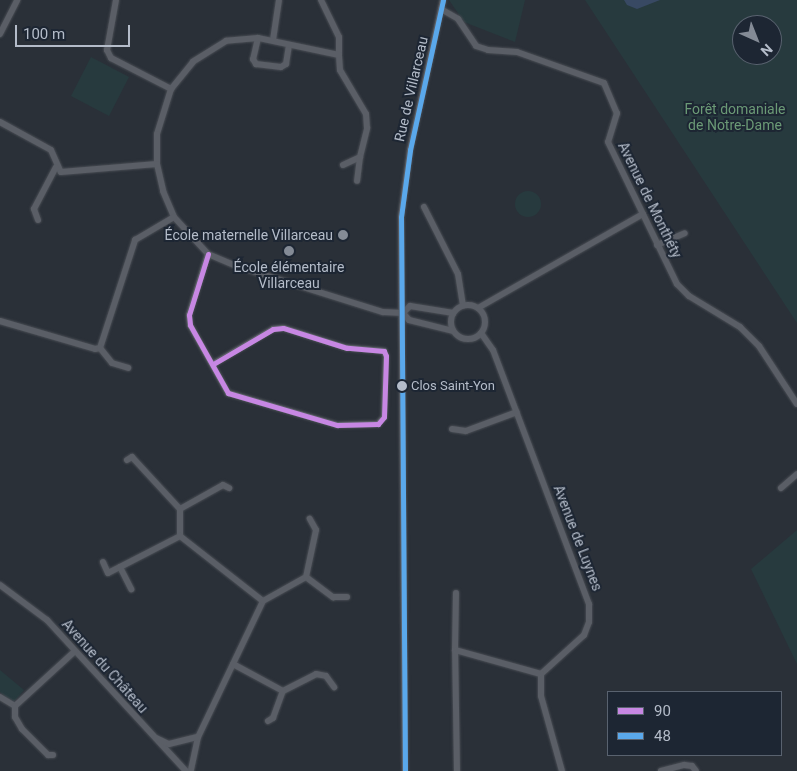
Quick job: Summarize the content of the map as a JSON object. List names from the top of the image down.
{
  "streets": {
    "street": [
      "Rue de Villarceau",
      "Avenue de Monthéty",
      "Avenue de Luynes",
      "Avenue du Château"
    ]
  },
  "crossings": [
    ["Rue de Villarceau", "Avenue de Monthéty"]
  ],
  "parks": ["Forêt domaniale de Notre-Dame"],
  "places": ["École maternelle Villarceau", "École élémentaire Villarceau", "Clos Saint-Yon"],
  "lines": ["transit line 48", "transit line 90"],
  "legend": ["90", "48"],
  "scale_bar": "100 m",
  "north": "bottom right"
}
